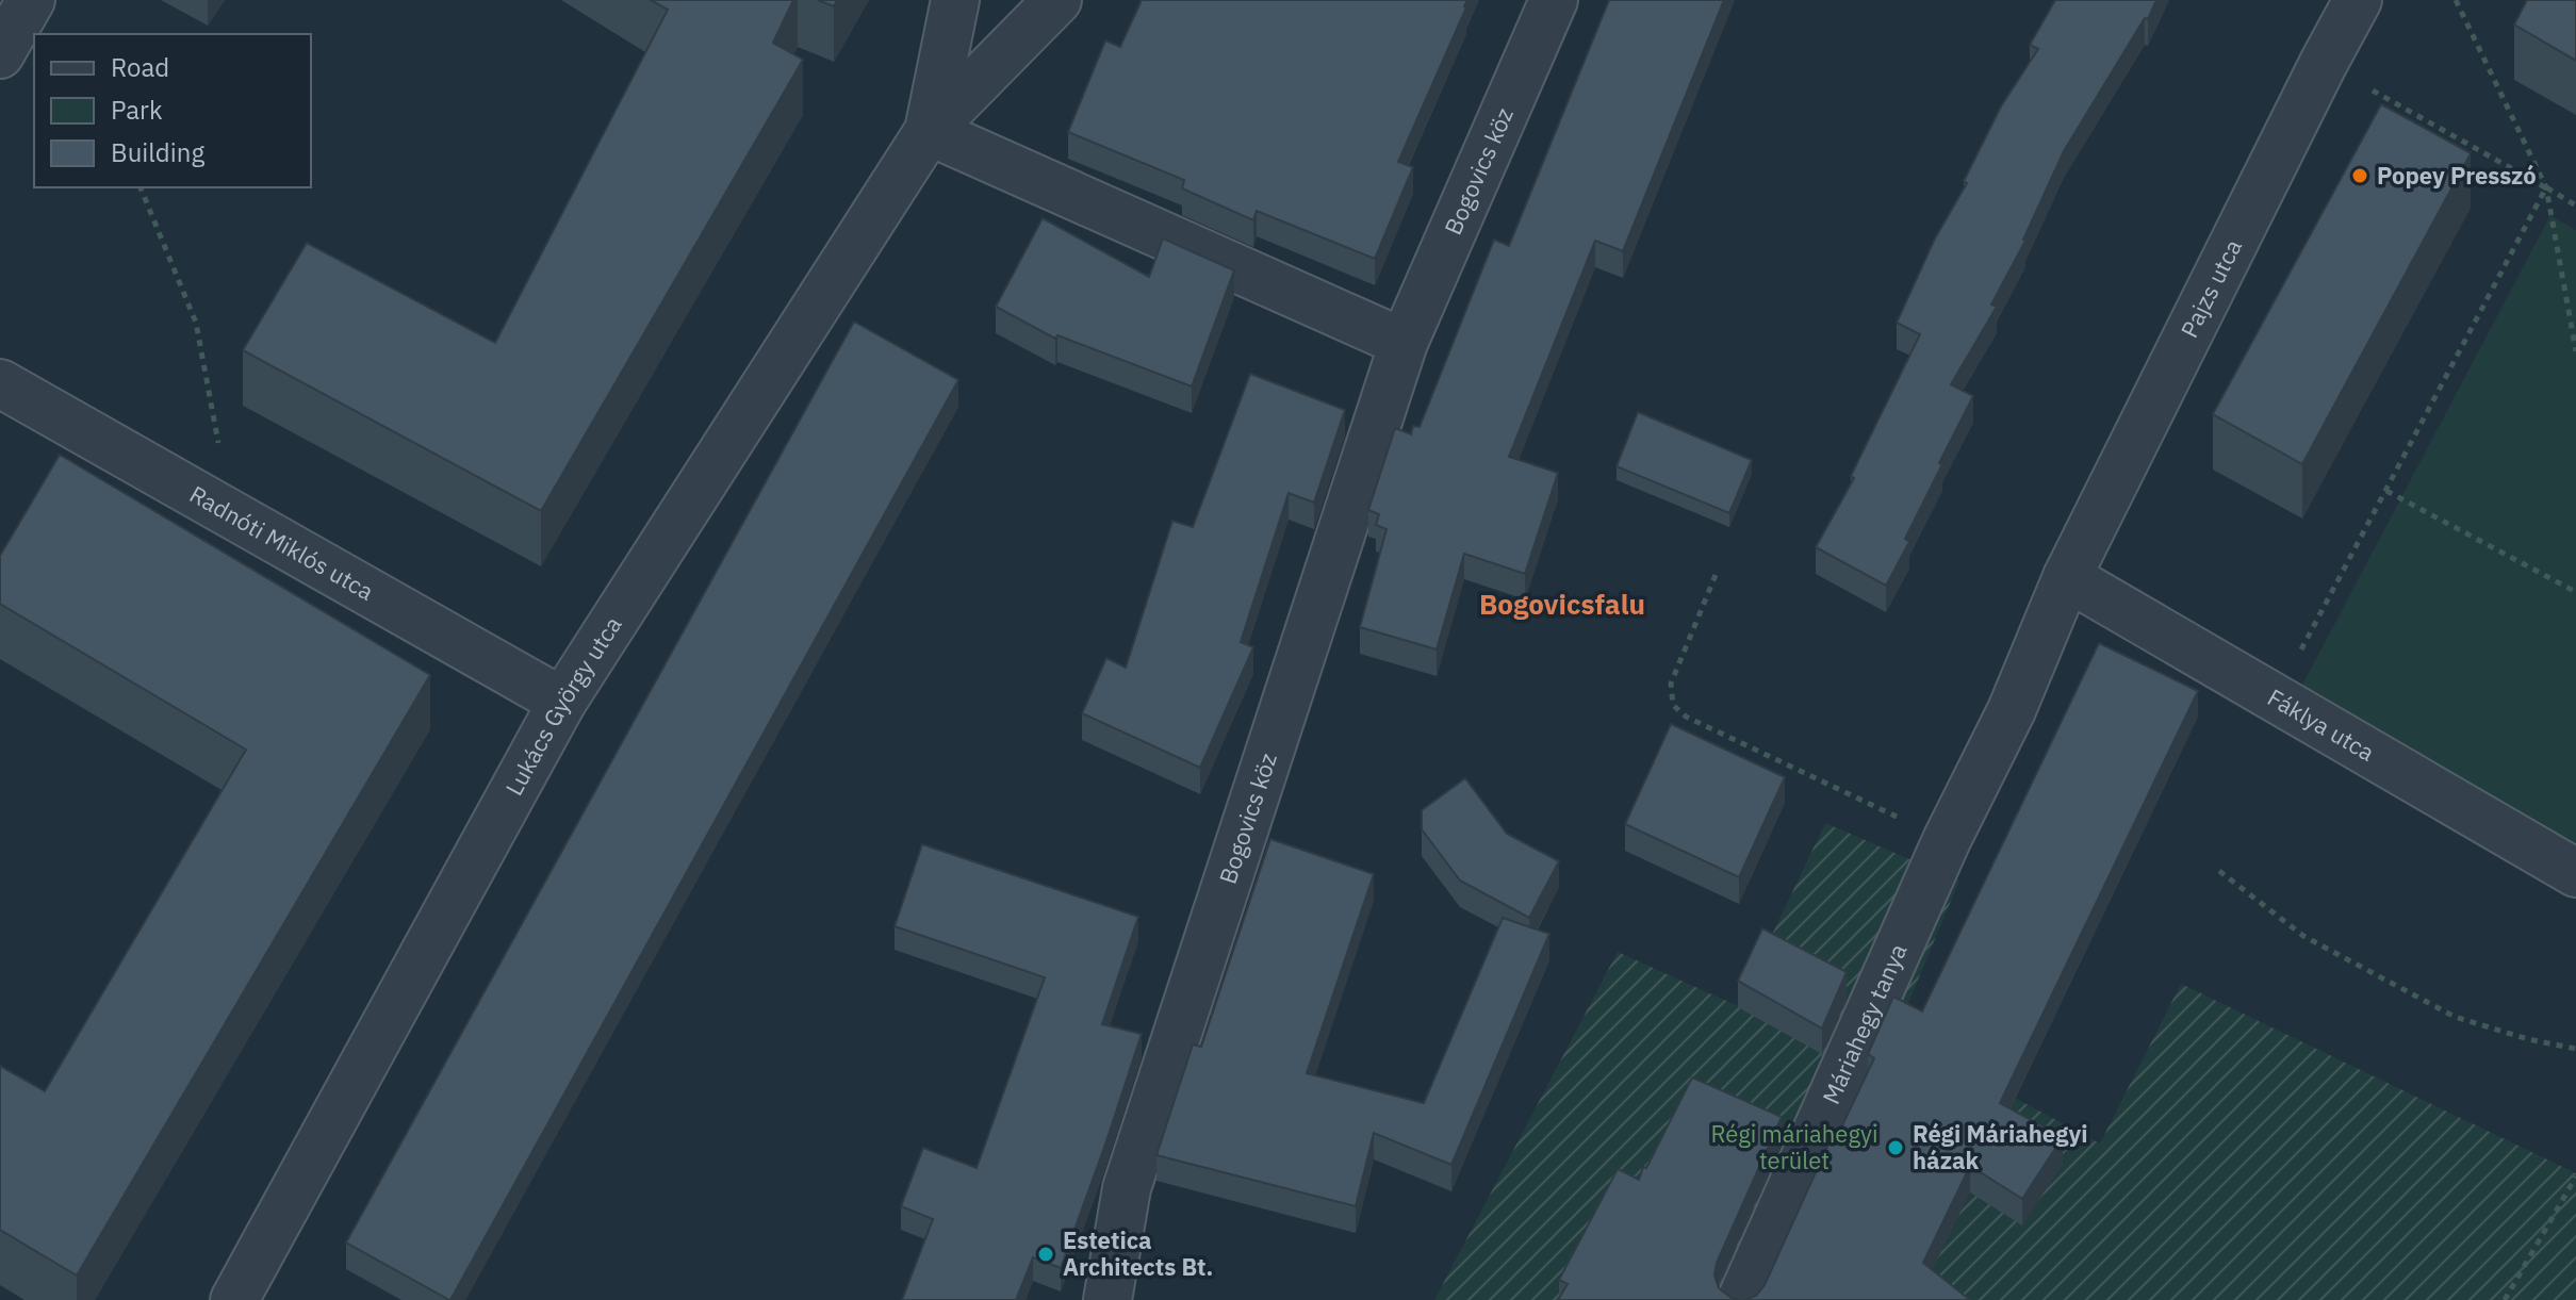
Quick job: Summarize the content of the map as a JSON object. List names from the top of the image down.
{
  "streets": {
    "street": [
      "Bogovics köz",
      "Pajzs utca",
      "Radnóti Miklós utca",
      "Lukács György utca",
      "Fáklya utca",
      "Máriahegy tanya"
    ]
  },
  "crossings": [
    ["Pajzs utca", "Fáklya utca"],
    ["Pajzs utca", "Máriahegy tanya"],
    ["Radnóti Miklós utca", "Lukács György utca"],
    ["Fáklya utca", "Máriahegy tanya"]
  ],
  "districts": ["Bogovicsfalu"],
  "parks": ["Régi máriahegyi terület"],
  "places": ["Popey Presszó", "Régi Máriahegyi házak", "Estetica Architects Bt."],
  "legend": ["Road", "Park", "Building"]
}
